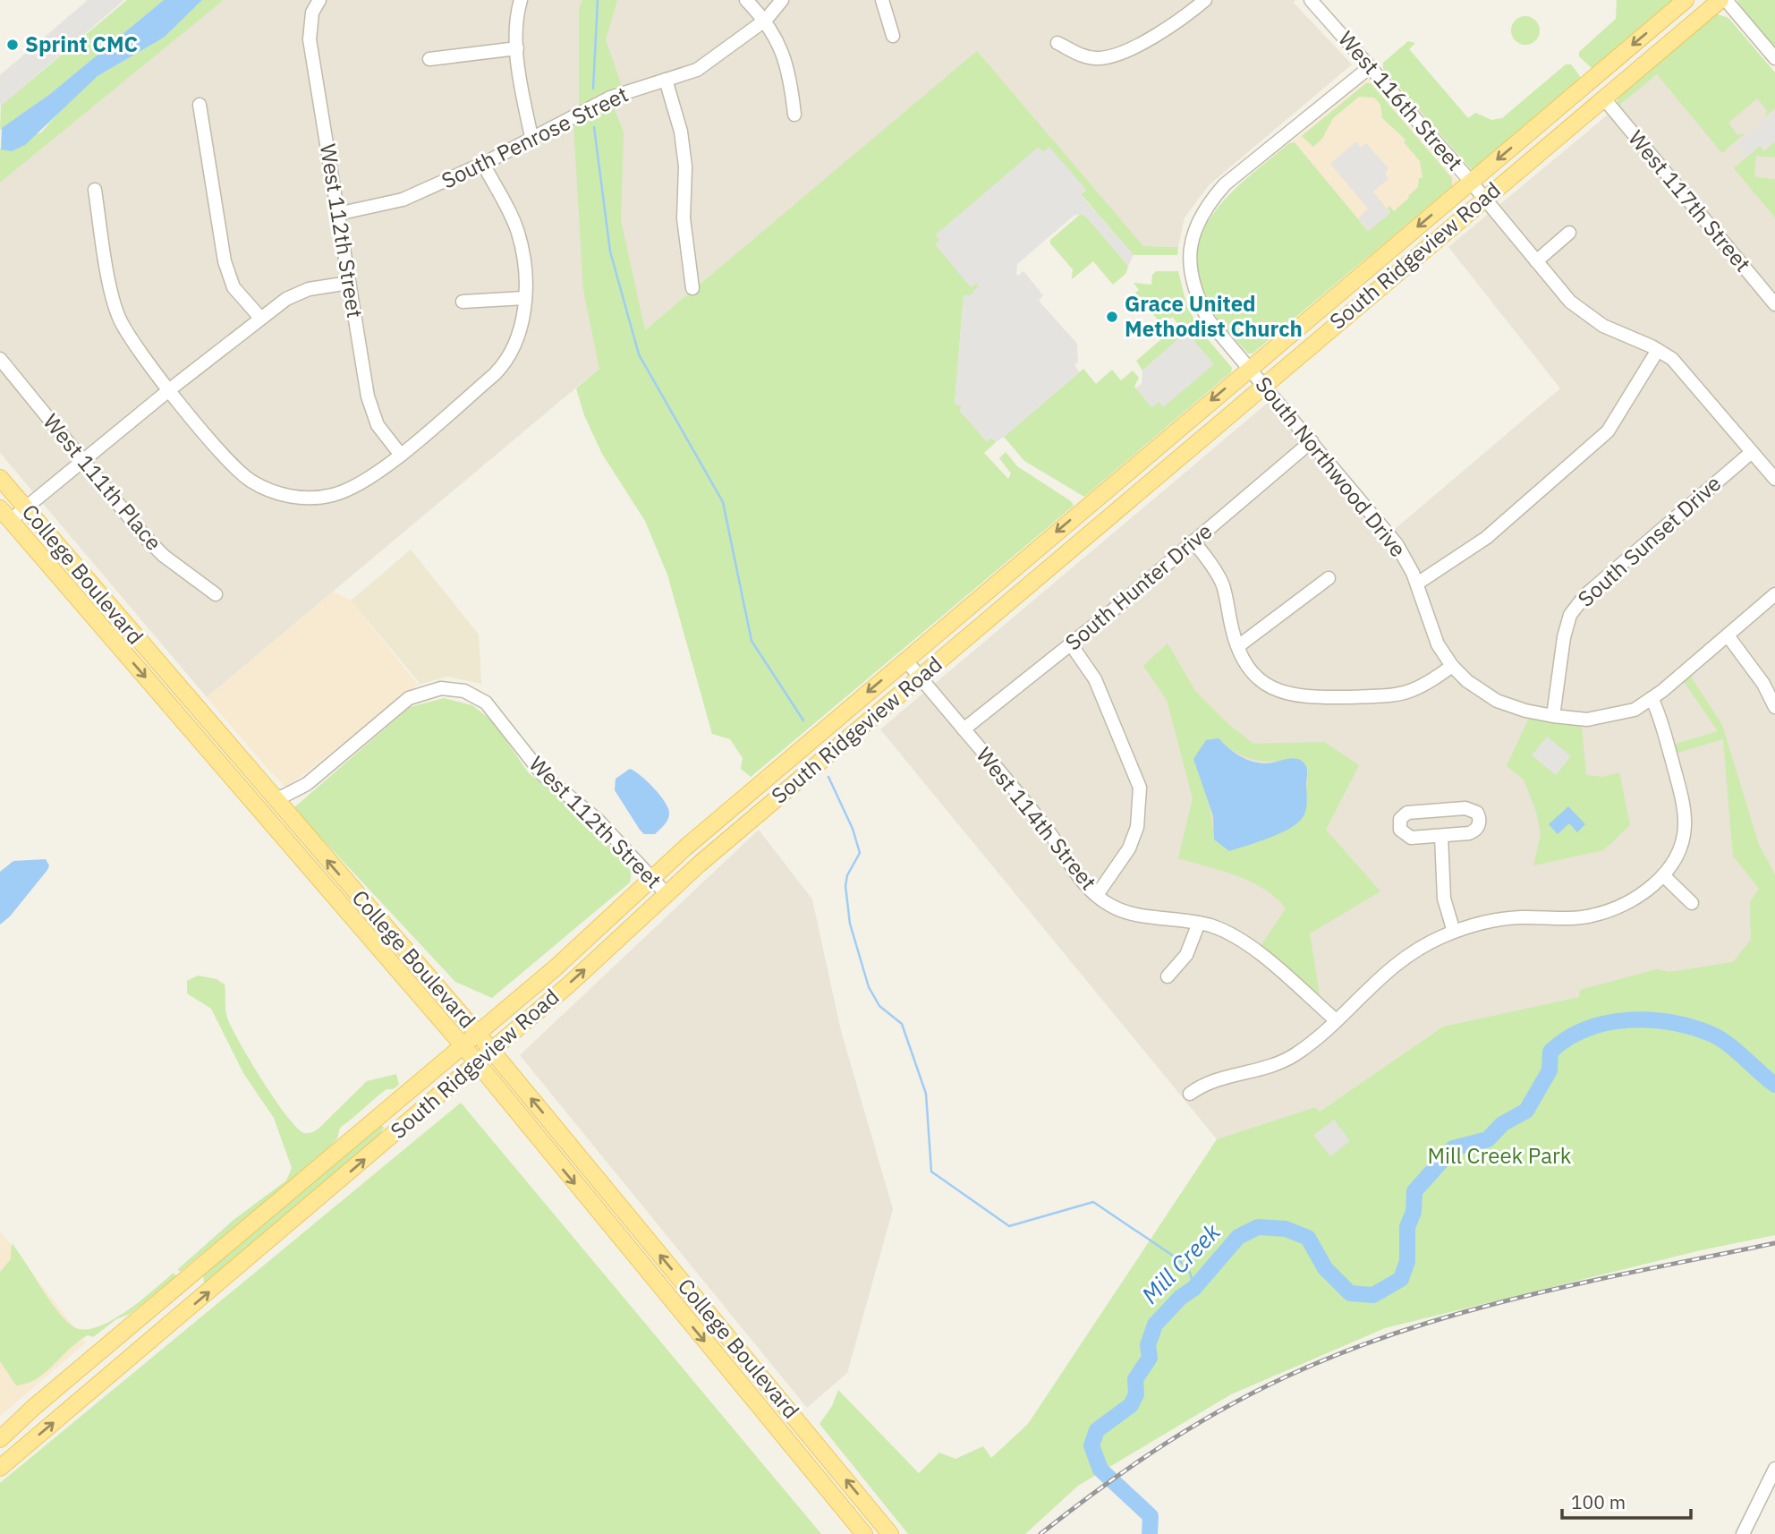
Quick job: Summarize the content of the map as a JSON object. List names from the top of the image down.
{
  "streets": {
    "main road": ["South Ridgeview Road", "College Boulevard"],
    "street": [
      "West 116th Street",
      "South Penrose Street",
      "West 117th Street",
      "West 112th Street",
      "South Northwood Drive",
      "West 111th Place",
      "South Sunset Drive",
      "South Hunter Drive",
      "West 114th Street"
    ]
  },
  "crossings": [
    ["West 116th Street", "South Ridgeview Road"],
    ["West 116th Street", "South Northwood Drive"],
    ["West 116th Street", "South Sunset Drive"],
    ["South Penrose Street", "West 112th Street"],
    ["West 117th Street", "South Ridgeview Road"],
    ["West 112th Street", "South Ridgeview Road"],
    ["West 112th Street", "College Boulevard"],
    ["South Ridgeview Road", "South Northwood Drive"],
    ["South Ridgeview Road", "College Boulevard"],
    ["South Ridgeview Road", "West 114th Street"],
    ["South Northwood Drive", "South Sunset Drive"],
    ["South Northwood Drive", "South Hunter Drive"],
    ["South Hunter Drive", "West 114th Street"]
  ],
  "water": ["Mill Creek"],
  "parks": ["Mill Creek Park"],
  "places": ["Sprint CMC", "Grace United Methodist Church"],
  "scale_bar": "100 m"
}
